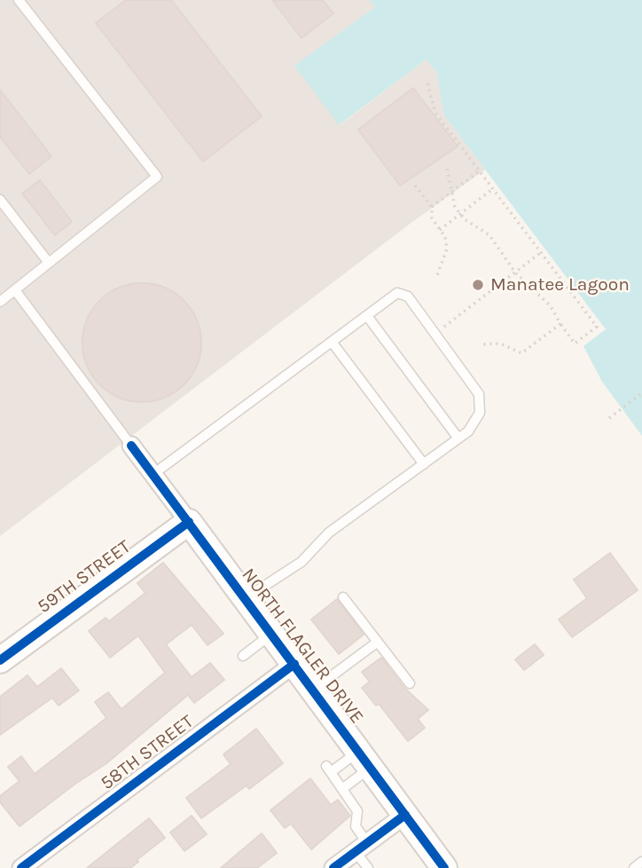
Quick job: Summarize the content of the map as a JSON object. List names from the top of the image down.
{
  "streets": {
    "street": ["59TH STREET", "NORTH FLAGLER DRIVE", "58TH STREET"]
  },
  "crossings": [
    ["59TH STREET", "NORTH FLAGLER DRIVE"],
    ["NORTH FLAGLER DRIVE", "58TH STREET"]
  ],
  "places": ["Manatee Lagoon"]
}
